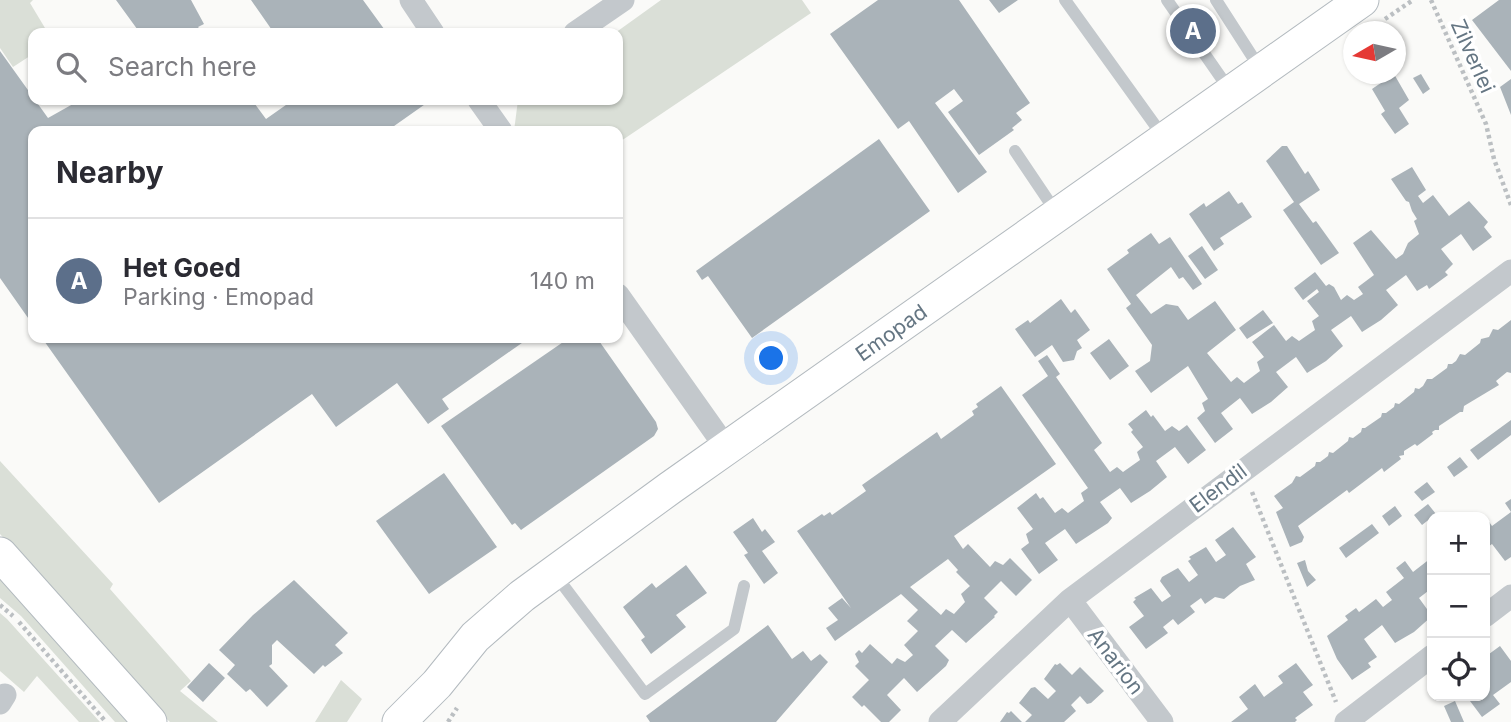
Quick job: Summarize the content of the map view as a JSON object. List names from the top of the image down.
{
  "streets": {
    "main road": ["Emopad"],
    "street": ["Elendil", "Anarion"],
    "path": ["Zilverlei"]
  },
  "crossings": [
    ["Elendil", "Anarion"]
  ],
  "north": "left",
  "page": {
    "pins": "A",
    "search": "Search here",
    "heading": "Nearby",
    "list": [
      {
        "mark": "A",
        "name": "Het Goed",
        "note": "Parking · Emopad",
        "value": "140 m"
      }
    ],
    "map_buttons": ["+", "−"]
  }
}
